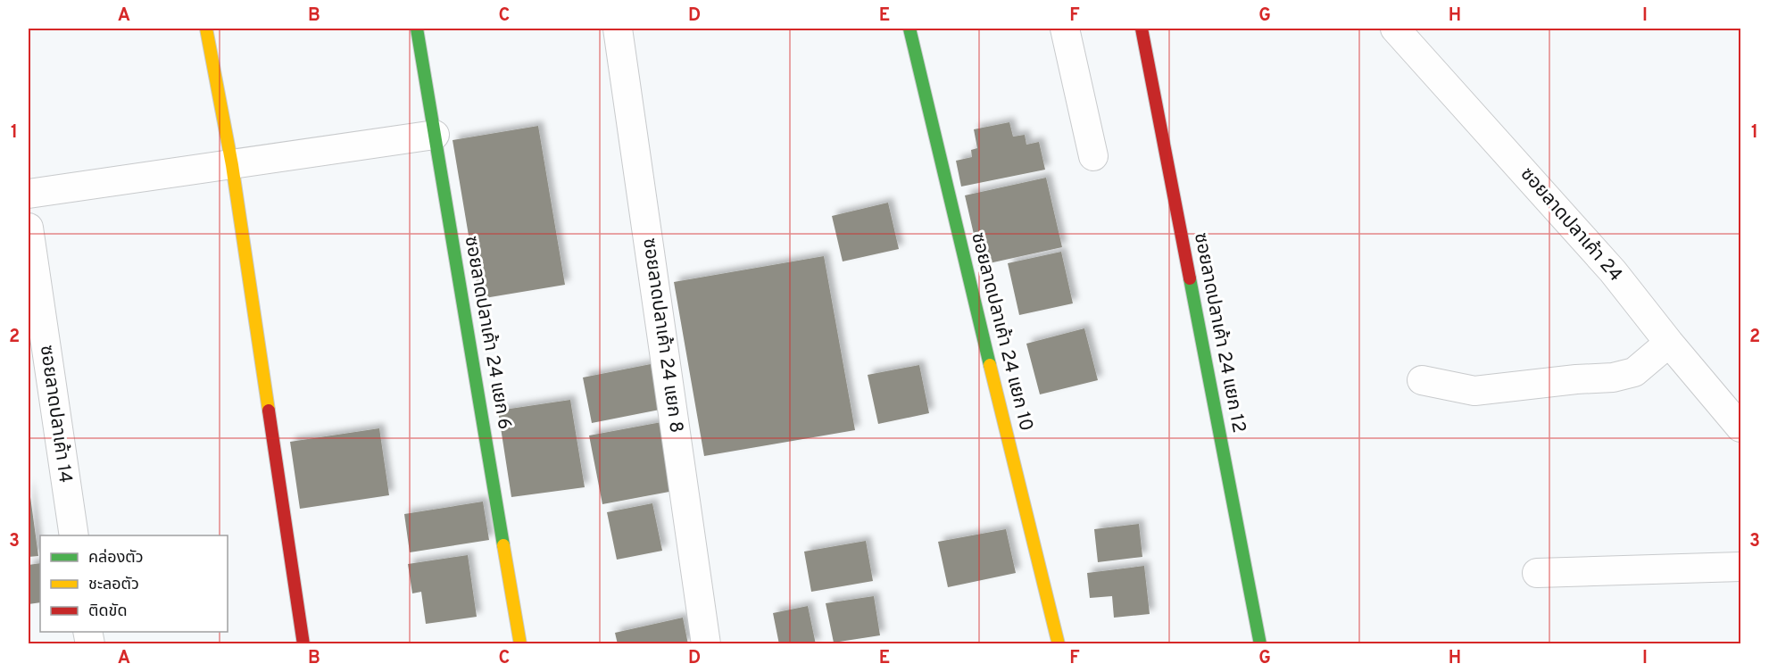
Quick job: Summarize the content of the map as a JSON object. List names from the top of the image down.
{
  "streets": {
    "street": [
      "ซอยลาดปลาเค้า 24",
      "ซอยลาดปลาเค้า 24 แยก 10",
      "ซอยลาดปลาเค้า 24 แยก 6",
      "ซอยลาดปลาเค้า 24 แยก 12",
      "ซอยลาดปลาเค้า 24 แยก 8",
      "ซอยลาดปลาเค้า 14"
    ]
  },
  "legend": ["คล่องตัว", "ชะลอตัว", "ติดขัด"],
  "grid": {
    "columns": [
      "A",
      "B",
      "C",
      "D",
      "E",
      "F",
      "G",
      "H",
      "I"
    ],
    "rows": ["1", "2", "3"]
  }
}
